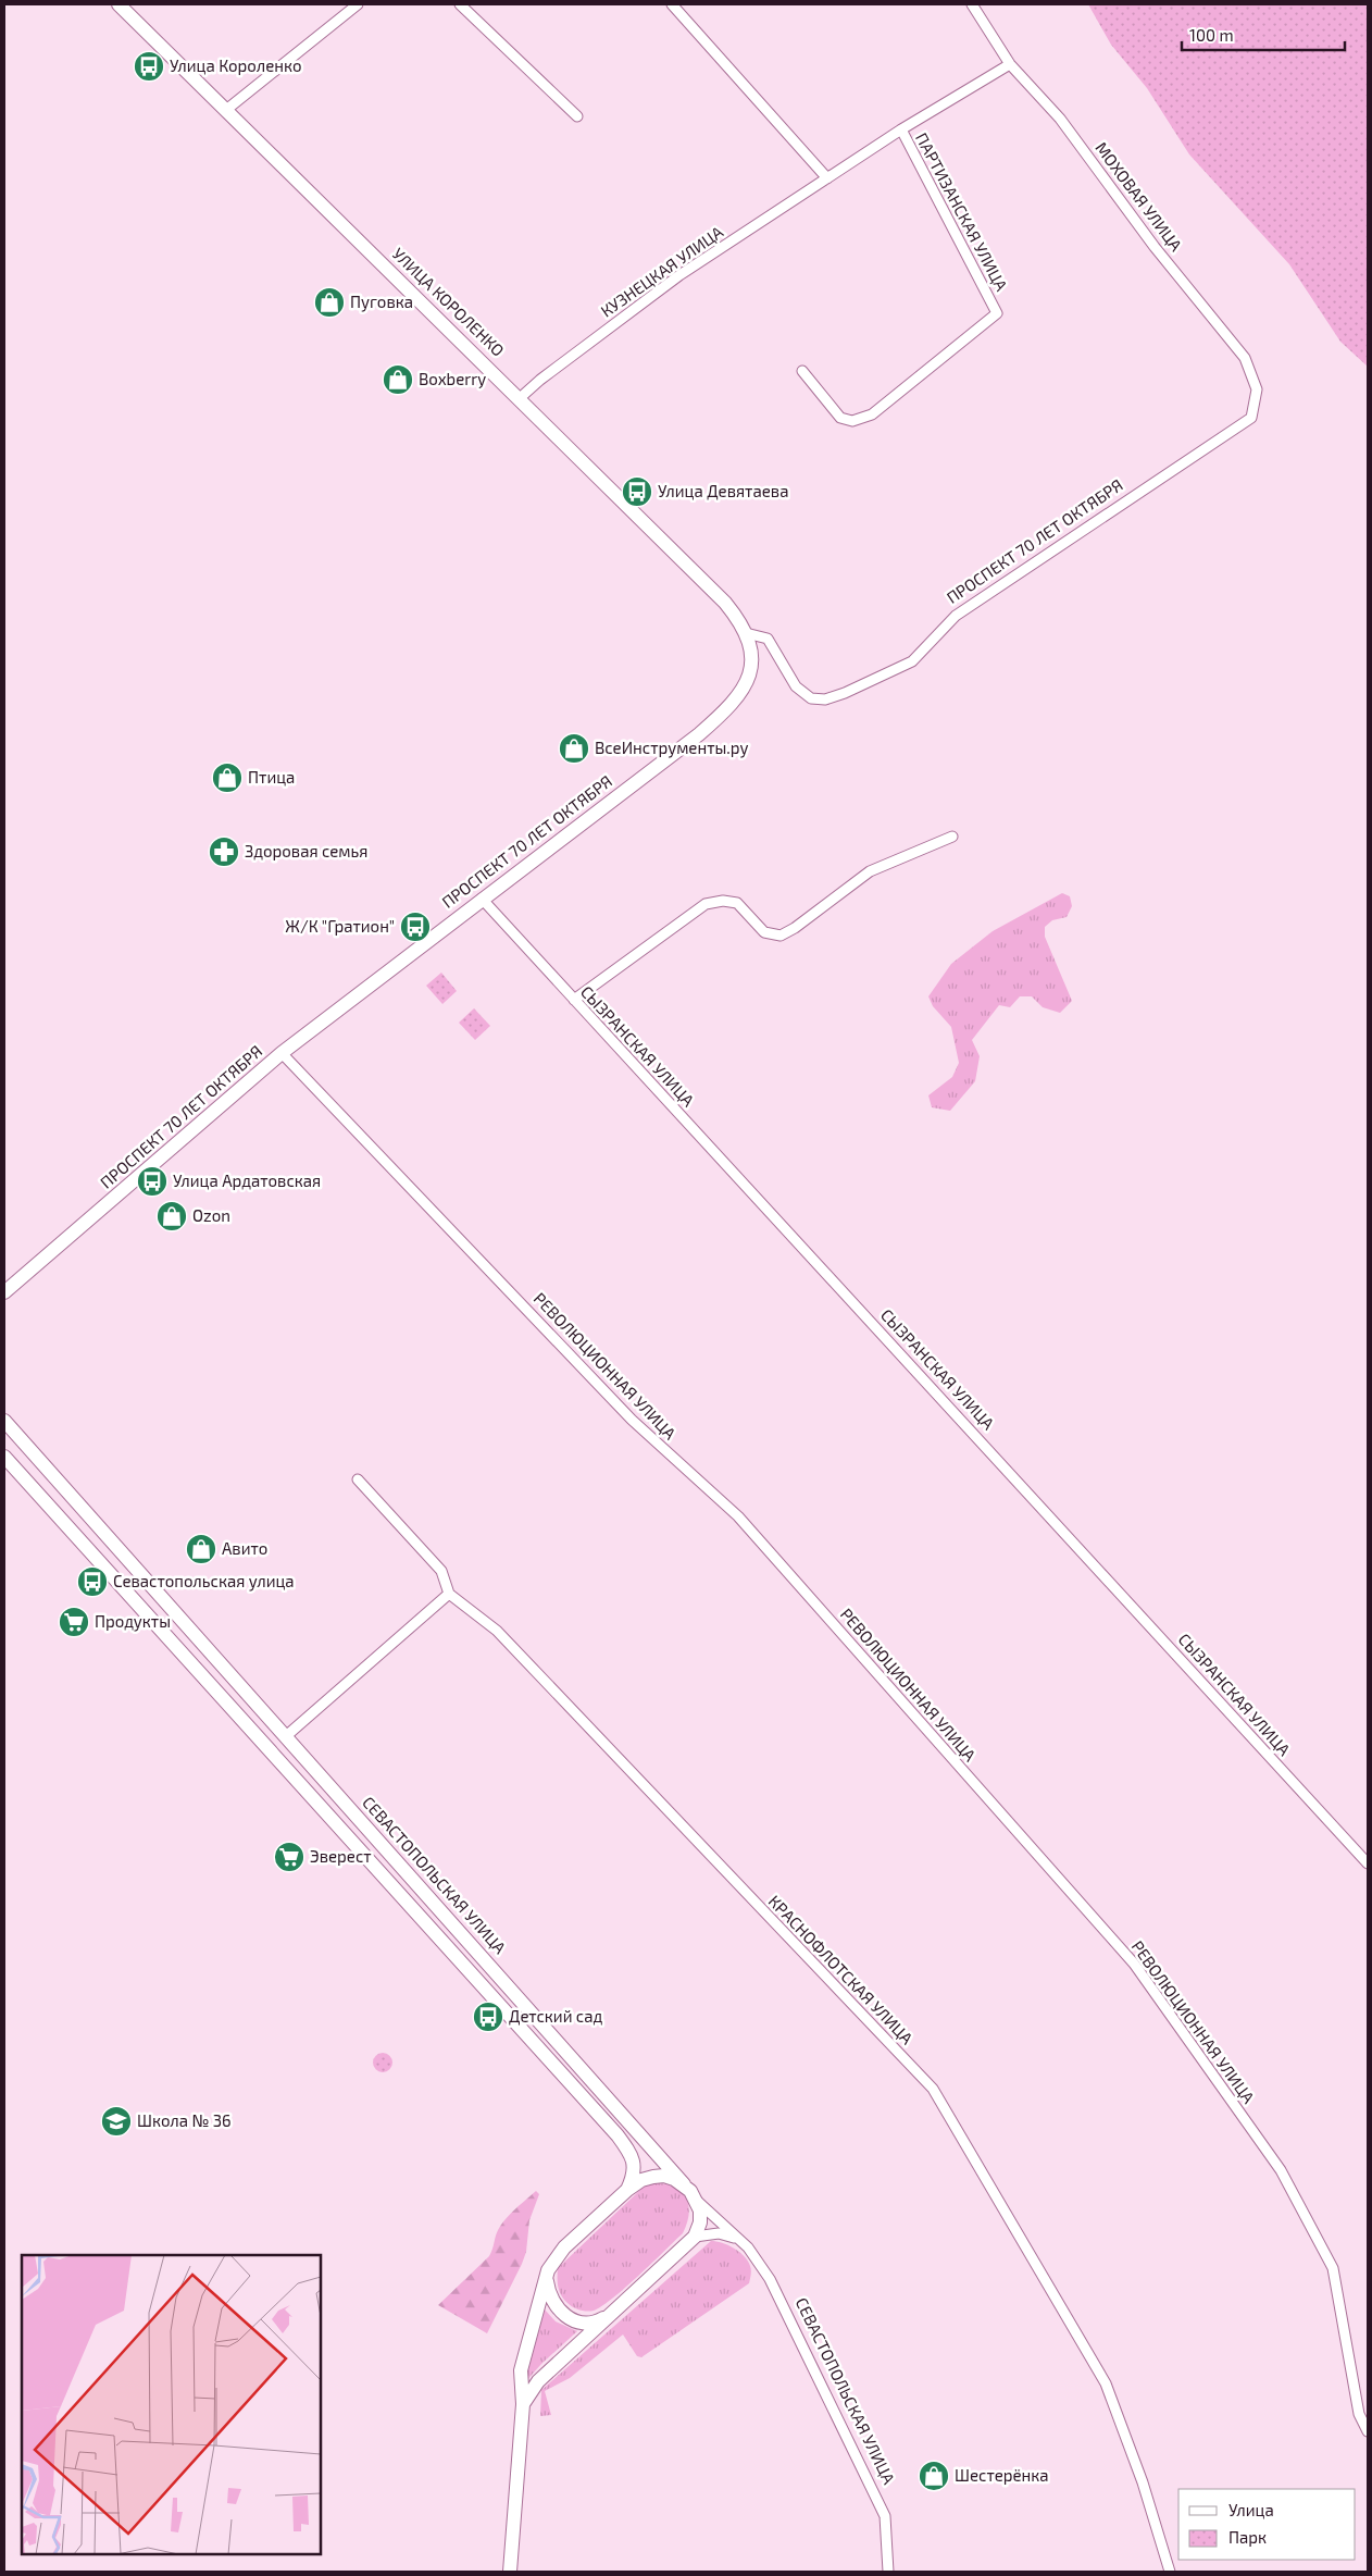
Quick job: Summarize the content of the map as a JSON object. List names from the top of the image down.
{
  "streets": {
    "street": [
      "МОХОВАЯ УЛИЦА",
      "ПАРТИЗАНСКАЯ УЛИЦА",
      "КУЗНЕЦКАЯ УЛИЦА",
      "УЛИЦА КОРОЛЕНКО",
      "ПРОСПЕКТ 70 ЛЕТ ОКТЯБРЯ",
      "СЫЗРАНСКАЯ УЛИЦА",
      "РЕВОЛЮЦИОННАЯ УЛИЦА",
      "СЕВАСТОПОЛЬСКАЯ УЛИЦА",
      "КРАСНОФЛОТСКАЯ УЛИЦА"
    ]
  },
  "crossings": [
    ["МОХОВАЯ УЛИЦА", "КУЗНЕЦКАЯ УЛИЦА"],
    ["МОХОВАЯ УЛИЦА", "ПРОСПЕКТ 70 ЛЕТ ОКТЯБРЯ"],
    ["ПАРТИЗАНСКАЯ УЛИЦА", "КУЗНЕЦКАЯ УЛИЦА"],
    ["КУЗНЕЦКАЯ УЛИЦА", "УЛИЦА КОРОЛЕНКО"],
    ["УЛИЦА КОРОЛЕНКО", "ПРОСПЕКТ 70 ЛЕТ ОКТЯБРЯ"],
    ["ПРОСПЕКТ 70 ЛЕТ ОКТЯБРЯ", "СЫЗРАНСКАЯ УЛИЦА"],
    ["ПРОСПЕКТ 70 ЛЕТ ОКТЯБРЯ", "РЕВОЛЮЦИОННАЯ УЛИЦА"]
  ],
  "places": {
    "bus stop": [
      "Улица Короленко",
      "Улица Девятаева",
      "Ж/К \"Гратион\"",
      "Улица Ардатовская",
      "Севастопольская улица",
      "Детский сад"
    ],
    "shop": [
      "Пуговка",
      "Boxberry",
      "ВсеИнструменты.ру",
      "Птица",
      "Ozon",
      "Авито",
      "Шестерёнка"
    ],
    "pharmacy": ["Здоровая семья"],
    "supermarket": ["Продукты", "Эверест"],
    "school or university": ["Школа № 36"]
  },
  "legend": ["Улица", "Парк"],
  "scale_bar": "100 m"
}
